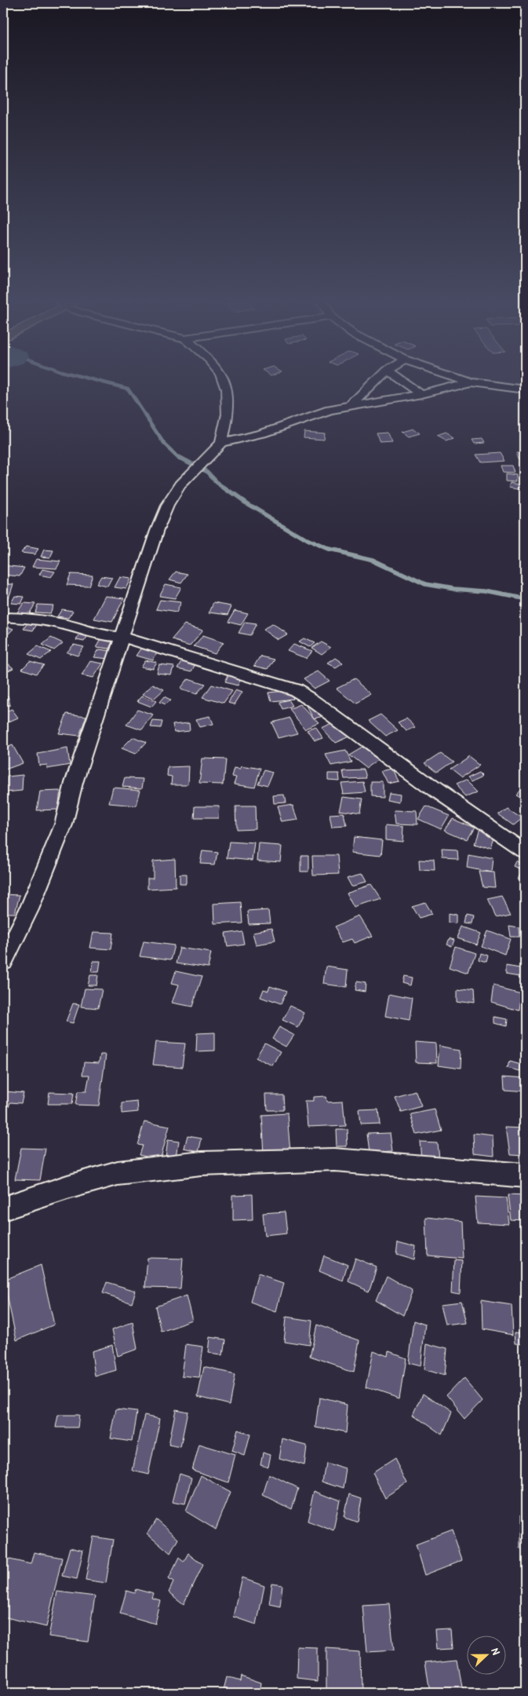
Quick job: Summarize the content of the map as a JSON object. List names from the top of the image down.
{
  "north": "right"
}
